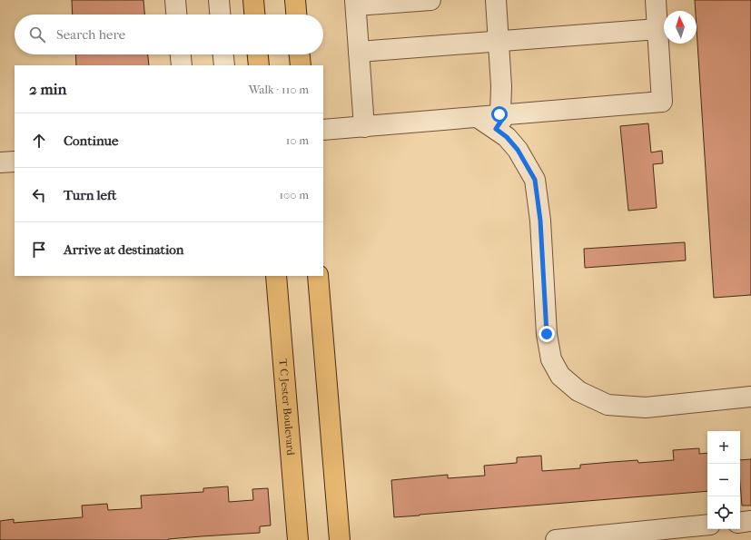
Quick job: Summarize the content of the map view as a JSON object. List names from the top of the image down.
{
  "streets": {
    "main road": ["T C Jester Boulevard"]
  },
  "north": "top",
  "page": {
    "search": "Search here",
    "heading": ["2 min", "Walk · 110 m"],
    "list": [
      ["Continue", "10 m"],
      ["Turn left", "100 m"],
      "Arrive at destination"
    ],
    "map_buttons": ["+", "−"]
  }
}
